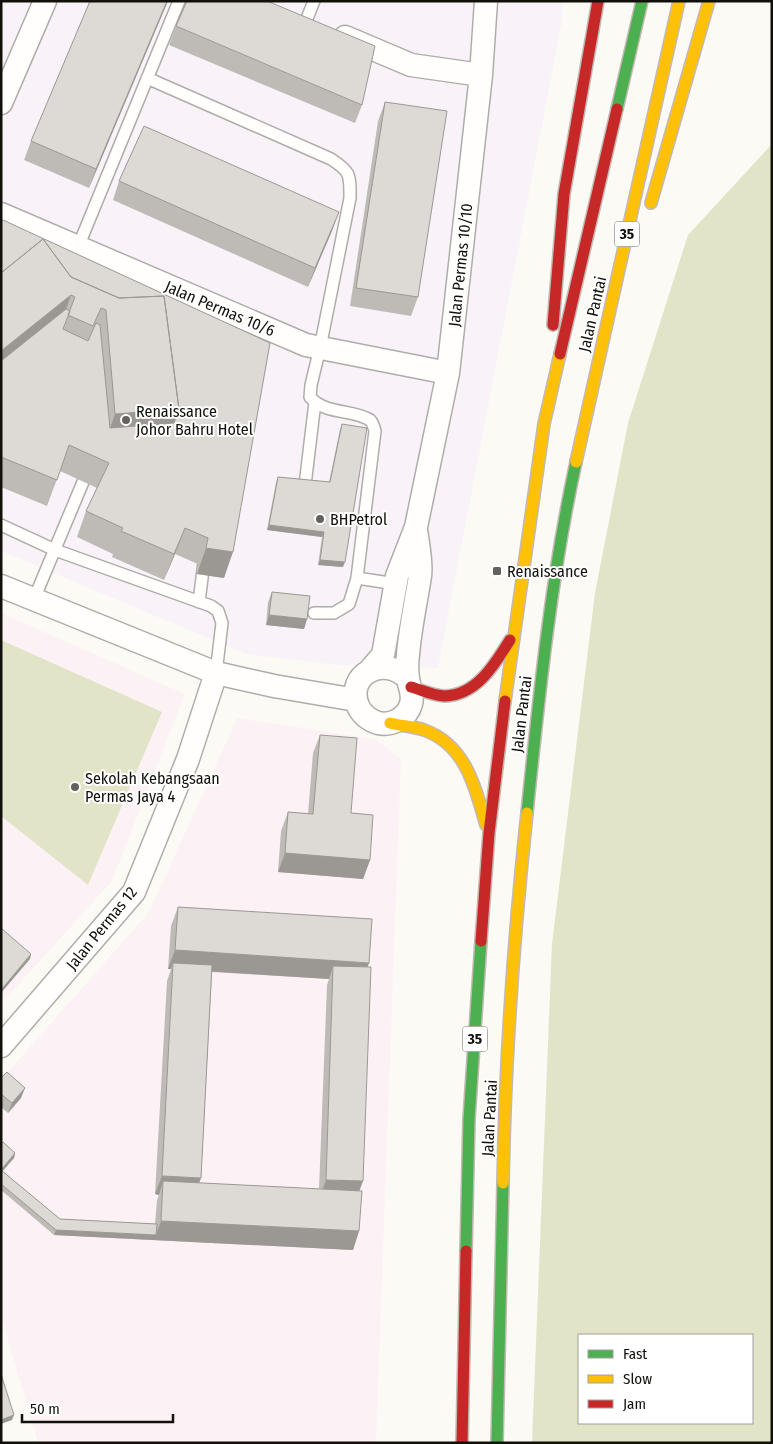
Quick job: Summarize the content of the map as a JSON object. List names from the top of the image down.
{
  "streets": {
    "highway": ["35", "Jalan Pantai"],
    "street": ["Jalan Permas 10/10", "Jalan Permas 10/6", "Jalan Permas 12"]
  },
  "crossings": [
    ["Jalan Permas 10/10", "Jalan Permas 10/6"]
  ],
  "places": {
    "other": ["Renaissance Johor Bahru Hotel", "BHPetrol", "Sekolah Kebangsaan Permas Jaya 4"],
    "transit": ["Renaissance"]
  },
  "legend": ["Fast", "Slow", "Jam"],
  "scale_bar": "50 m"
}
